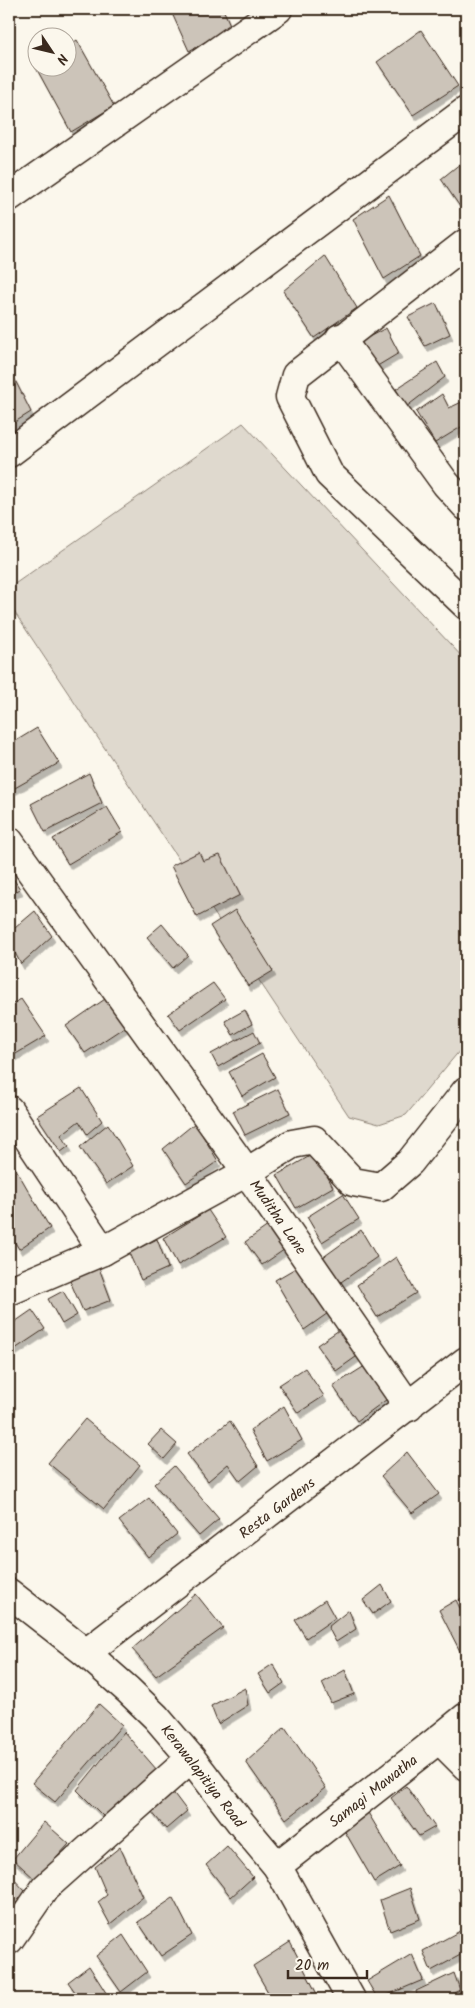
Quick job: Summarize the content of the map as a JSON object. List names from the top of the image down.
{
  "streets": {
    "street": [
      "Muditha Lane",
      "Resta Gardens",
      "Kerawalapitiya Road",
      "Samagi Mawatha"
    ]
  },
  "crossings": [
    ["Muditha Lane", "Resta Gardens"],
    ["Resta Gardens", "Kerawalapitiya Road"],
    ["Kerawalapitiya Road", "Samagi Mawatha"]
  ],
  "scale_bar": "20 m",
  "north": "bottom right"
}
